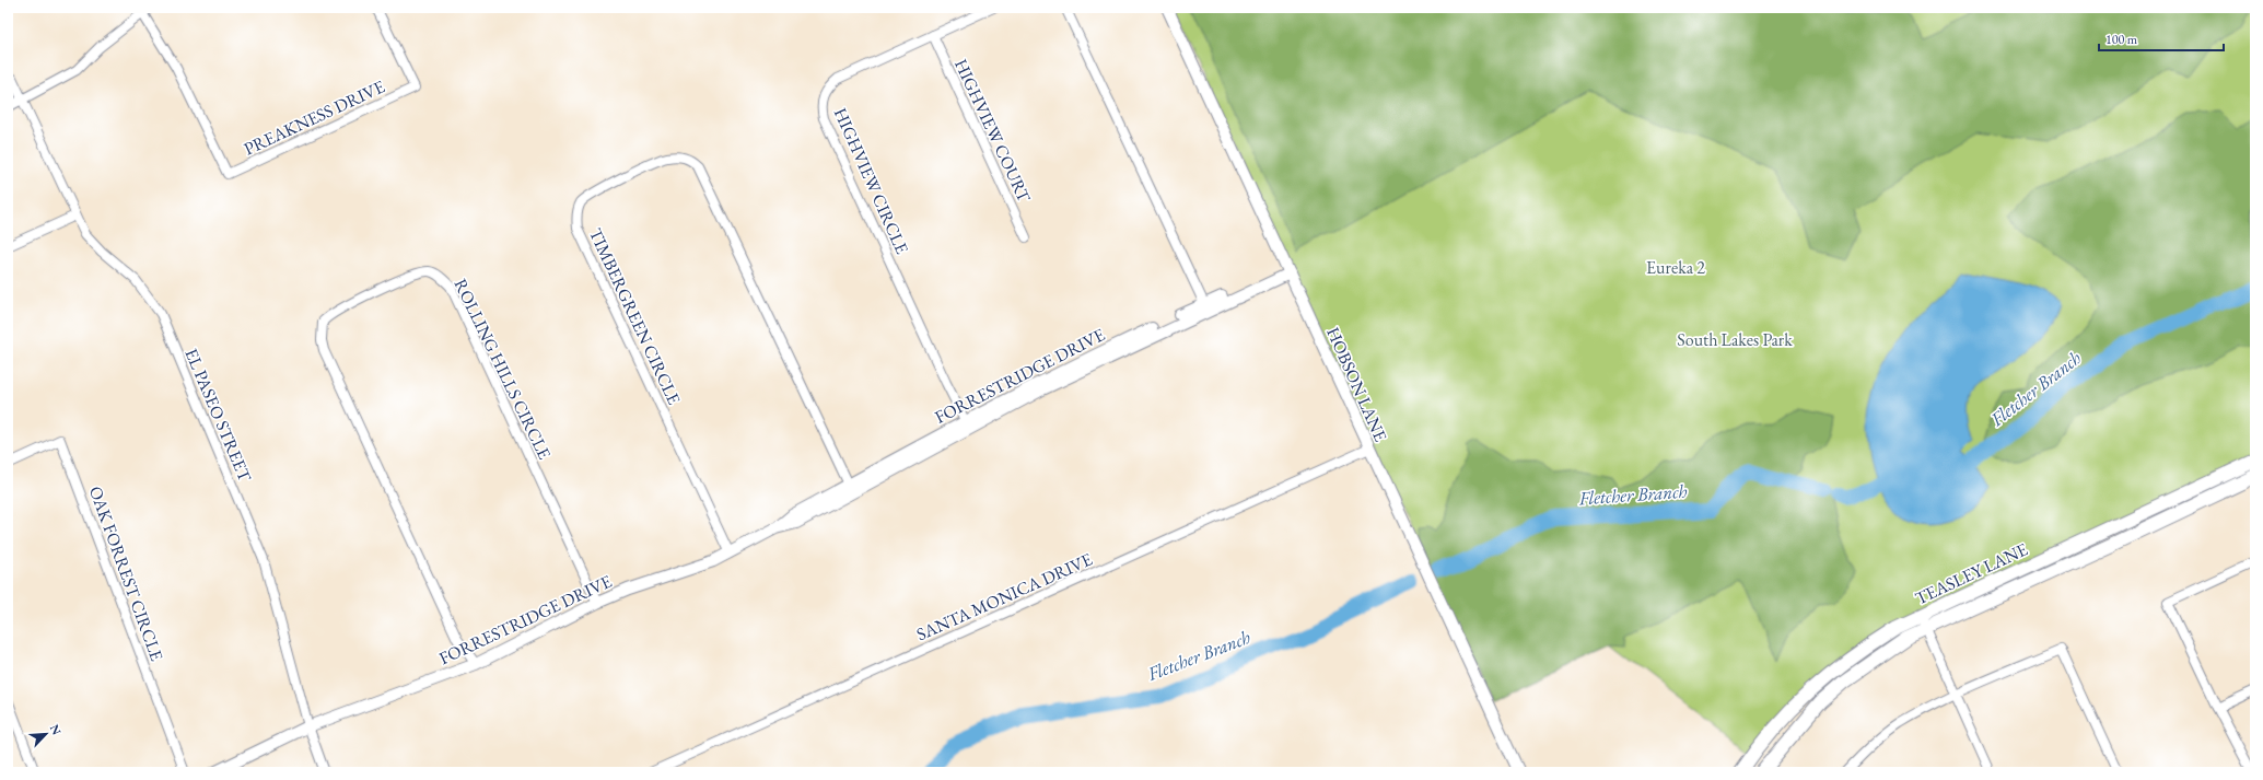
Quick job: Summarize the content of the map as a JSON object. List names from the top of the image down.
{
  "streets": {
    "main road": ["TEASLEY LANE"],
    "street": [
      "PREAKNESS DRIVE",
      "HIGHVIEW COURT",
      "HIGHVIEW CIRCLE",
      "TIMBERGREEN CIRCLE",
      "ROLLING HILLS CIRCLE",
      "FORRESTRIDGE DRIVE",
      "HOBSON LANE",
      "EL PASEO STREET",
      "OAK FORREST CIRCLE",
      "SANTA MONICA DRIVE"
    ]
  },
  "crossings": [
    ["HIGHVIEW COURT", "HIGHVIEW CIRCLE"],
    ["HIGHVIEW CIRCLE", "FORRESTRIDGE DRIVE"],
    ["TIMBERGREEN CIRCLE", "FORRESTRIDGE DRIVE"],
    ["ROLLING HILLS CIRCLE", "FORRESTRIDGE DRIVE"],
    ["FORRESTRIDGE DRIVE", "HOBSON LANE"],
    ["FORRESTRIDGE DRIVE", "EL PASEO STREET"],
    ["HOBSON LANE", "SANTA MONICA DRIVE"]
  ],
  "water": ["Fletcher Branch"],
  "parks": ["Eureka 2", "South Lakes Park"],
  "scale_bar": "100 m",
  "north": "top right"
}
